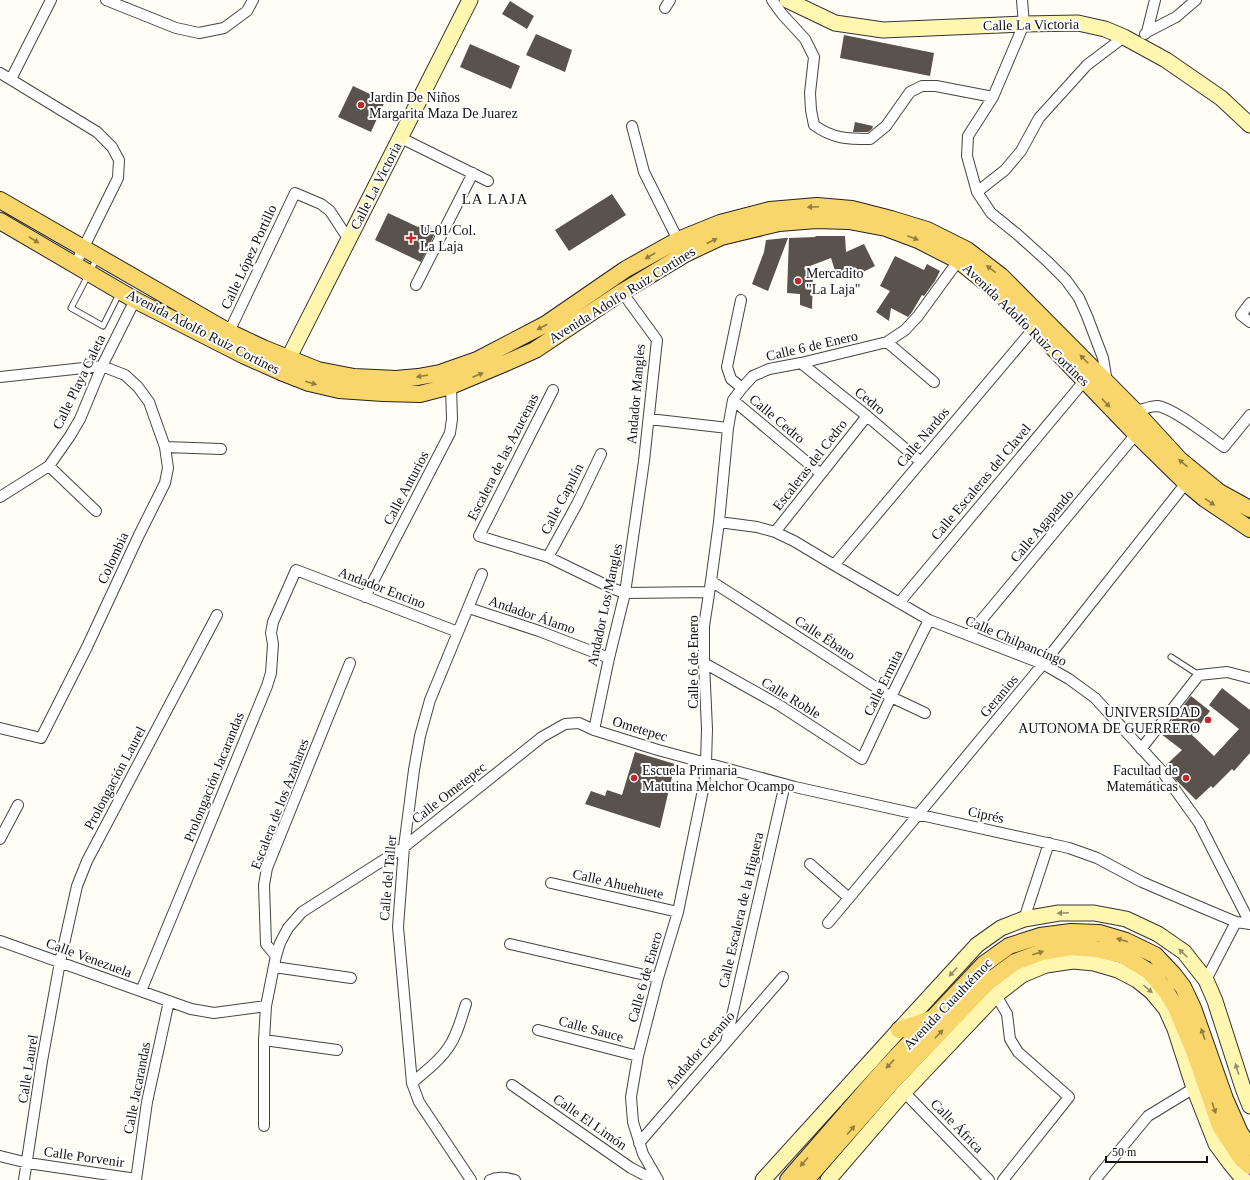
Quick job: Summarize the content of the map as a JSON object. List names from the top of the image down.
{
  "streets": {
    "main road": ["Avenida Adolfo Ruiz Cortines", "Avenida Cuauhtémoc"],
    "street": [
      "Calle La Victoria",
      "Calle López Portillo",
      "Calle 6 de Enero",
      "Calle Playa Caleta",
      "Andador Mangles",
      "Cedro",
      "Calle Cedro",
      "Calle Nardos",
      "Escalera de las Azucenas",
      "Escaleras del Cedro",
      "Calle Escaleras del Clavel",
      "Calle Anturios",
      "Calle Capulín",
      "Calle Agapando",
      "Colombia",
      "Andador Encino",
      "Andador Los Mangles",
      "Andador Álamo",
      "Calle Ébano",
      "Calle Chilpancingo",
      "Calle Ermita",
      "Geranios",
      "Calle Roble",
      "Ometepec",
      "Prolongación Jacarandas",
      "Prolongación Laurel",
      "Calle Ometepec",
      "Escalera de los Azahares",
      "Ciprés",
      "Calle del Taller",
      "Calle Ahuehuete",
      "Calle Escalera de la Higuera",
      "Calle Venezuela",
      "Calle Sauce",
      "Andador Geranio",
      "Calle Laurel",
      "Calle Jacarandas",
      "Calle El Limón",
      "Calle África",
      "Calle Porvenir"
    ]
  },
  "crossings": [
    ["Calle La Victoria", "Calle López Portillo"],
    ["Calle La Victoria", "Avenida Adolfo Ruiz Cortines"],
    ["Calle López Portillo", "Avenida Adolfo Ruiz Cortines"],
    ["Avenida Adolfo Ruiz Cortines", "Calle 6 de Enero"],
    ["Avenida Adolfo Ruiz Cortines", "Calle Playa Caleta"],
    ["Avenida Adolfo Ruiz Cortines", "Andador Mangles"],
    ["Avenida Adolfo Ruiz Cortines", "Calle Nardos"],
    ["Avenida Adolfo Ruiz Cortines", "Calle Escaleras del Clavel"],
    ["Avenida Adolfo Ruiz Cortines", "Calle Anturios"],
    ["Avenida Adolfo Ruiz Cortines", "Calle Agapando"],
    ["Avenida Adolfo Ruiz Cortines", "Geranios"],
    ["Calle 6 de Enero", "Cedro"],
    ["Calle 6 de Enero", "Calle Cedro"],
    ["Calle 6 de Enero", "Calle Ébano"],
    ["Calle 6 de Enero", "Calle Chilpancingo"],
    ["Calle 6 de Enero", "Calle Roble"],
    ["Calle 6 de Enero", "Ometepec"],
    ["Calle 6 de Enero", "Ciprés"],
    ["Calle 6 de Enero", "Calle Ahuehuete"],
    ["Calle 6 de Enero", "Calle Sauce"],
    ["Calle 6 de Enero", "Andador Geranio"],
    ["Calle Playa Caleta", "Colombia"],
    ["Andador Mangles", "Andador Los Mangles"],
    ["Cedro", "Calle Nardos"],
    ["Cedro", "Escaleras del Cedro"],
    ["Calle Cedro", "Escaleras del Cedro"],
    ["Calle Nardos", "Calle Chilpancingo"],
    ["Escalera de las Azucenas", "Calle Capulín"],
    ["Escaleras del Cedro", "Calle Chilpancingo"],
    ["Calle Escaleras del Clavel", "Calle Chilpancingo"],
    ["Calle Anturios", "Andador Encino"],
    ["Calle Agapando", "Calle Chilpancingo"],
    ["Andador Encino", "Prolongación Jacarandas"],
    ["Andador Encino", "Calle del Taller"],
    ["Andador Los Mangles", "Andador Álamo"],
    ["Andador Los Mangles", "Ometepec"],
    ["Andador Álamo", "Calle del Taller"],
    ["Calle Ébano", "Calle Ermita"],
    ["Calle Chilpancingo", "Calle Ermita"],
    ["Calle Chilpancingo", "Geranios"],
    ["Calle Chilpancingo", "Ciprés"],
    ["Calle Ermita", "Calle Roble"],
    ["Geranios", "Ciprés"],
    ["Ometepec", "Calle Ometepec"],
    ["Ometepec", "Ciprés"],
    ["Prolongación Jacarandas", "Calle Venezuela"],
    ["Prolongación Laurel", "Calle Venezuela"],
    ["Prolongación Laurel", "Calle Laurel"],
    ["Calle Ometepec", "Escalera de los Azahares"],
    ["Calle Ometepec", "Calle del Taller"],
    ["Ciprés", "Calle Escalera de la Higuera"],
    ["Calle Escalera de la Higuera", "Andador Geranio"],
    ["Calle Venezuela", "Calle Laurel"],
    ["Calle Venezuela", "Calle Jacarandas"],
    ["Calle Laurel", "Calle Porvenir"],
    ["Calle Jacarandas", "Calle Porvenir"]
  ],
  "districts": ["LA LAJA"],
  "places": {
    "other": [
      "Jardin De Niños Margarita Maza De Juarez",
      "Mercadito \"La Laja\"",
      "UNIVERSIDAD AUTONOMA DE GUERRERO",
      "Escuela Primaria Matutina Melchor Ocampo",
      "Facultad de Matemáticas"
    ],
    "health": ["U-01 Col. La Laja"]
  },
  "scale_bar": "50 m"
}
